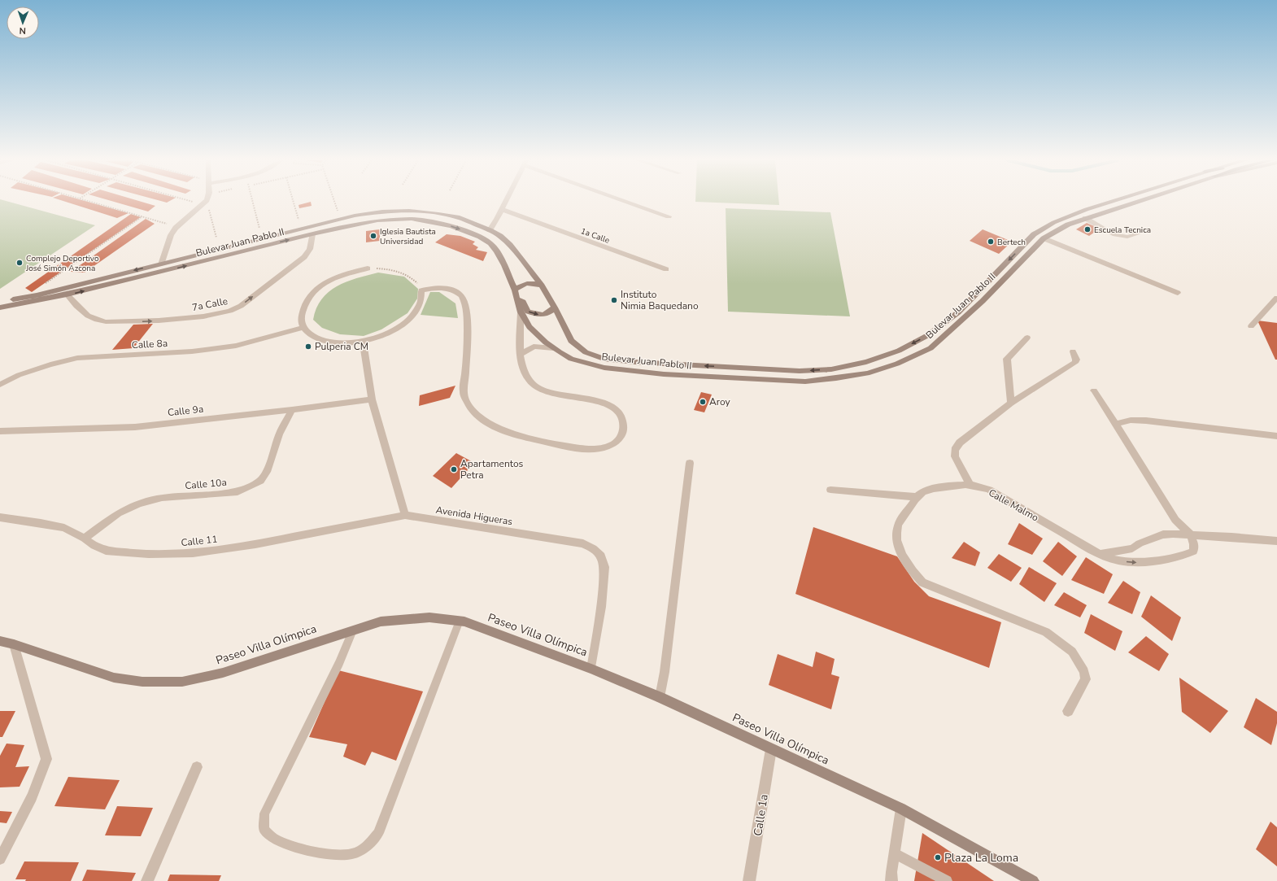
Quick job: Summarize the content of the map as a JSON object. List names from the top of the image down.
{
  "streets": {
    "main road": ["Bulevar Juan Pablo II", "Paseo Villa Olímpica"],
    "street": [
      "1a Calle",
      "7a Calle",
      "Calle 8a",
      "Calle 9a",
      "Calle 10a",
      "Calle Malmo",
      "Avenida Higueras",
      "Calle 11",
      "Calle 1a"
    ]
  },
  "crossings": [
    ["Bulevar Juan Pablo II", "7a Calle"],
    ["Calle 9a", "Calle 10a"],
    ["Calle 10a", "Calle 11"],
    ["Avenida Higueras", "Calle 11"],
    ["Avenida Higueras", "Paseo Villa Olímpica"],
    ["Paseo Villa Olímpica", "Calle 1a"]
  ],
  "one_way": ["7a Calle"],
  "places": [
    "Escuela Tecnica",
    "Iglesia Bautista Universidad",
    "Bertech",
    "Complejo Deportivo José Simón Azcona",
    "Instituto Nimia Baquedano",
    "Pulperia CM",
    "Aroy",
    "Apartamentos Petra",
    "Plaza La Loma"
  ],
  "north": "bottom"
}
